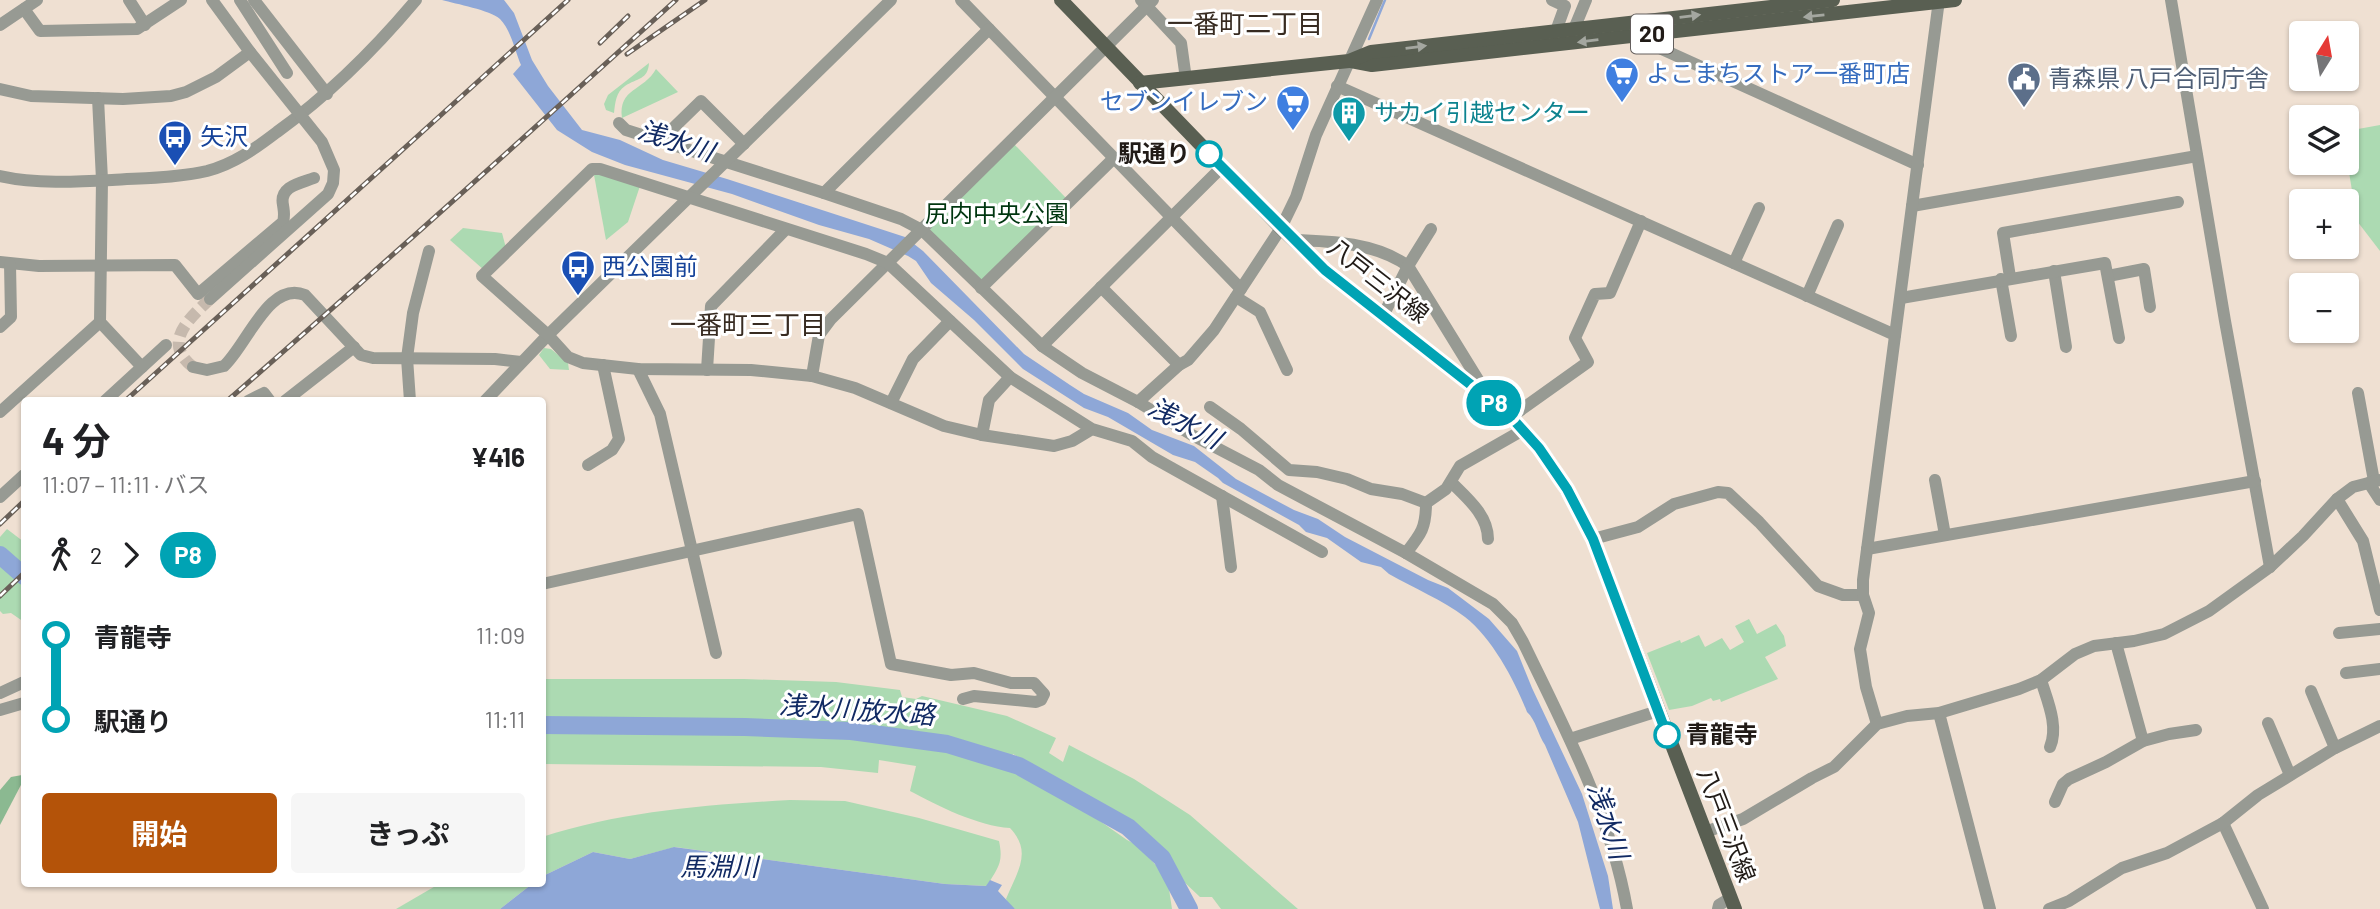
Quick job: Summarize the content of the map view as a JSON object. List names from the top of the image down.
{
  "streets": {
    "main road": ["20", "八戸三沢線"]
  },
  "crossings": [
    ["20", "八戸三沢線"]
  ],
  "districts": ["一番町二丁目", "一番町三丁目"],
  "water": ["浅水川", "浅水川放水路", "馬淵川"],
  "parks": ["尻内中央公園"],
  "places": {
    "supermarket": ["よこまちストア一番町店", "セブンイレブン"],
    "public building": ["青森県 八戸合同庁舎"],
    "building": ["サカイ引越センター"],
    "other": ["駅通り", "青龍寺"],
    "bus stop": ["矢沢", "西公園前"]
  },
  "lines": ["bus line P8"],
  "north": "top",
  "page": {
    "on_map": "P8",
    "map_buttons": ["+", "−"],
    "heading": ["4 分", "11:07 – 11:11 · バス", "¥416"],
    "legs": ["2", "P8"],
    "list": [
      {
        "name": "青龍寺",
        "value": "11:09"
      },
      {
        "name": "駅通り",
        "value": "11:11"
      }
    ],
    "buttons": ["開始", "きっぷ"]
  }
}
